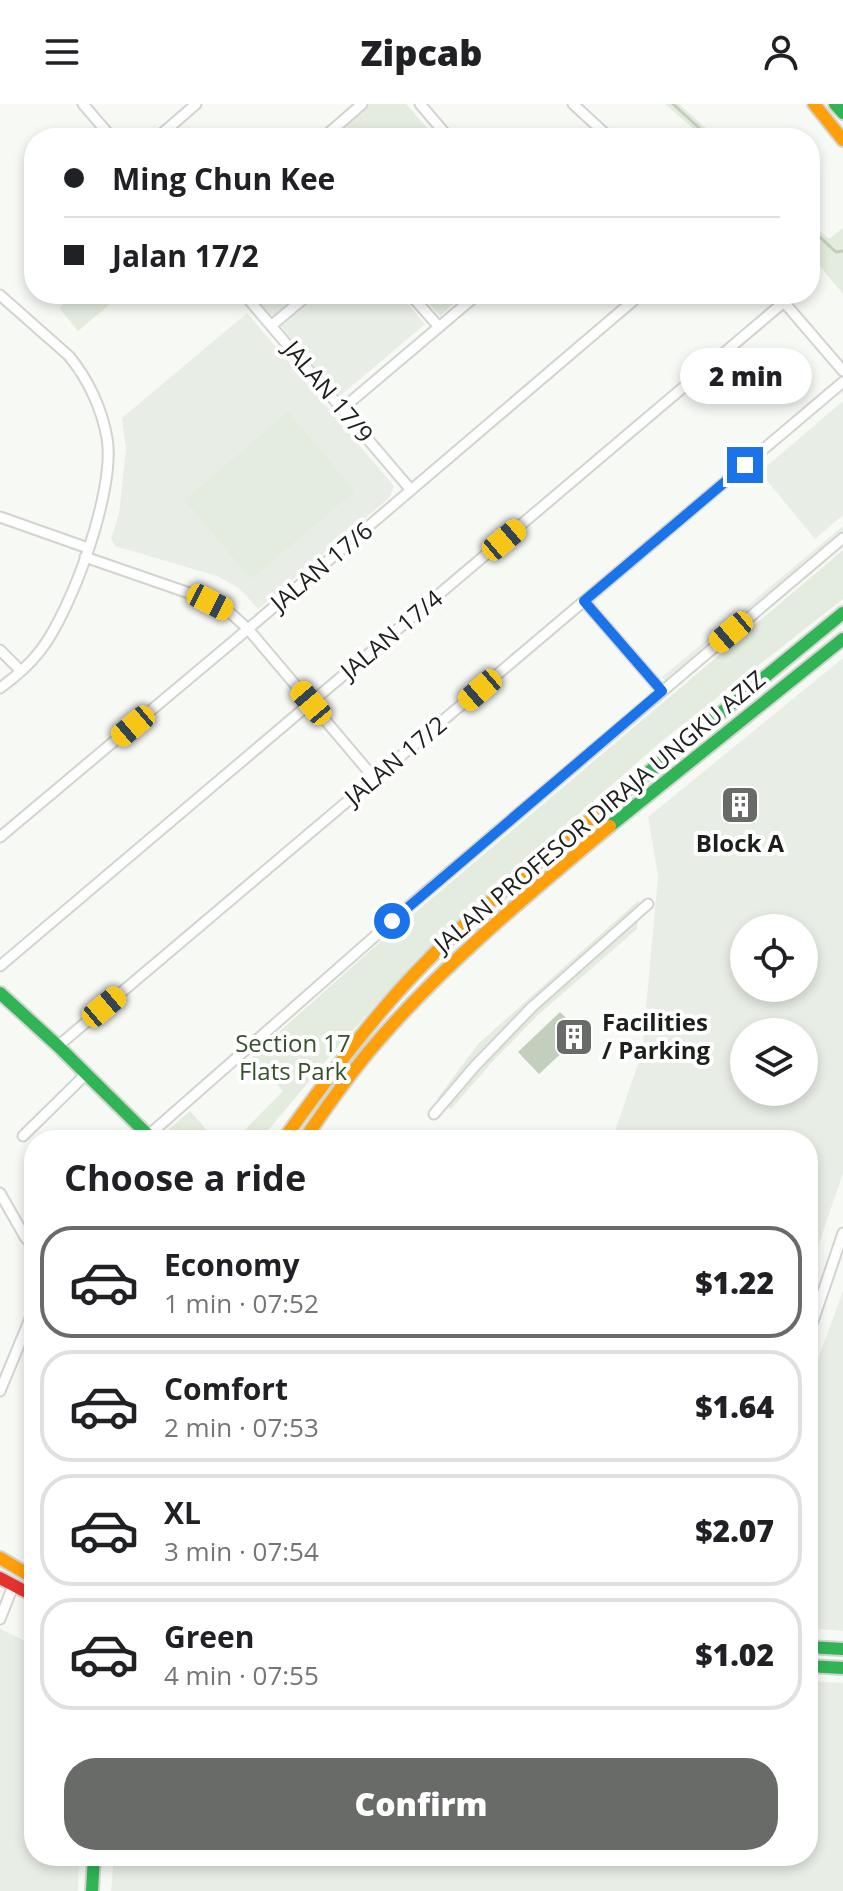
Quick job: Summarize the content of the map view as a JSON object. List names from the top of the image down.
{
  "streets": {
    "main road": ["JALAN PROFESOR DIRAJA UNGKU AZIZ"],
    "street": [
      "JALAN 17/9",
      "JALAN 17/6",
      "JALAN 17/4",
      "JALAN 17/2"
    ]
  },
  "crossings": [
    ["JALAN 17/9", "JALAN 17/6"]
  ],
  "parks": ["Section 17 Flats Park"],
  "places": {
    "building": ["Block A", "Facilities / Parking"]
  },
  "page": {
    "header": "Zipcab",
    "banner": ["Ming Chun Kee", "Jalan 17/2"],
    "bubble": "2 min",
    "heading": "Choose a ride",
    "list": [
      {
        "name": "Economy",
        "note": "1 min · 07:52",
        "value": "$1.22"
      },
      {
        "name": "Comfort",
        "note": "2 min · 07:53",
        "value": "$1.64"
      },
      {
        "name": "XL",
        "note": "3 min · 07:54",
        "value": "$2.07"
      },
      {
        "name": "Green",
        "note": "4 min · 07:55",
        "value": "$1.02"
      }
    ],
    "buttons": "Confirm"
  }
}
